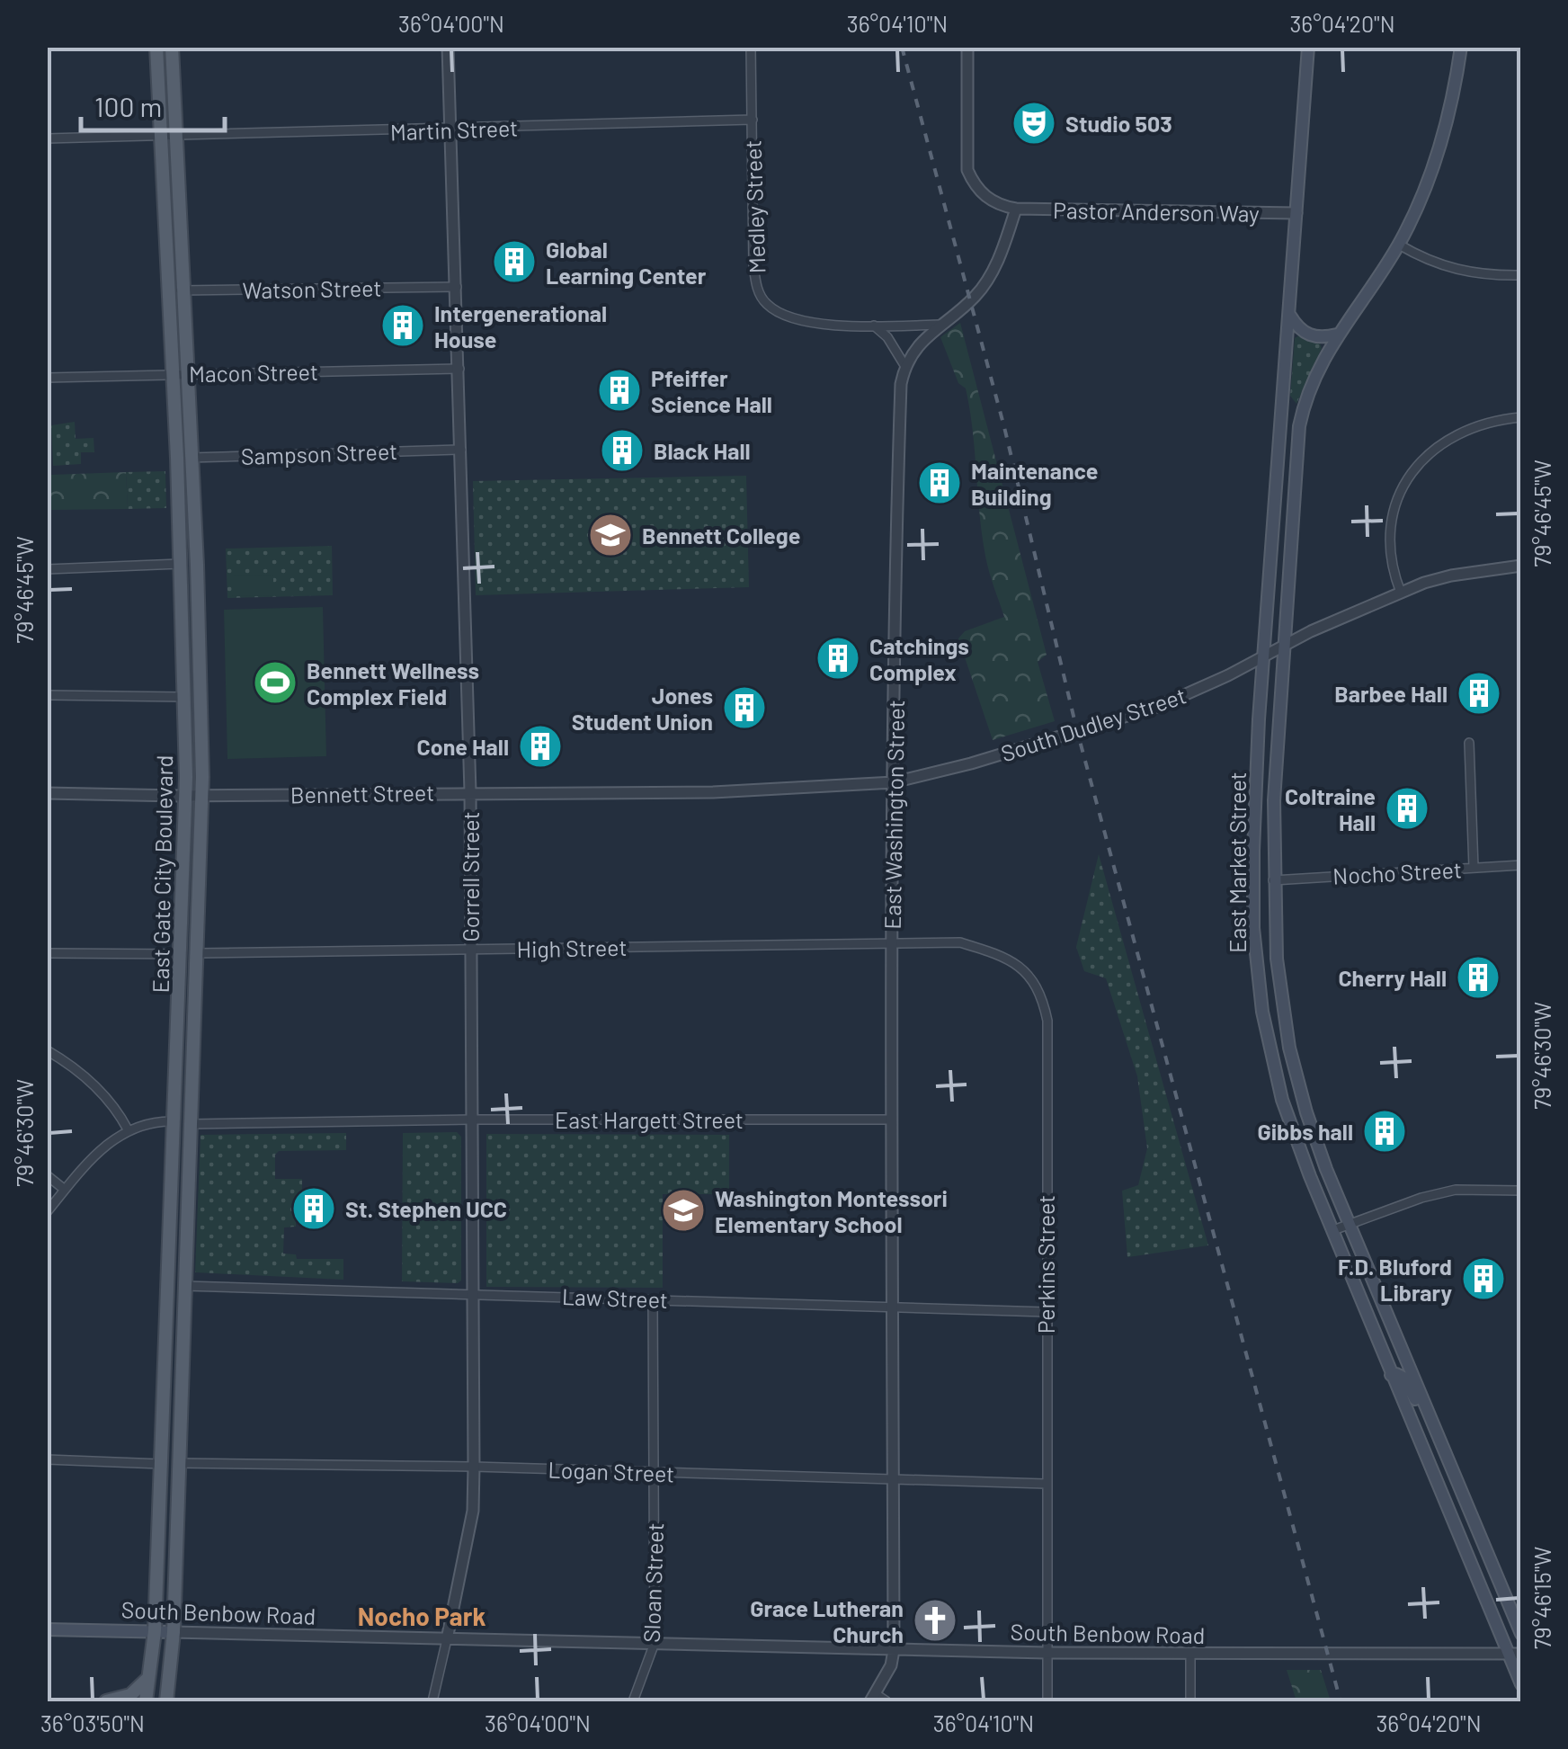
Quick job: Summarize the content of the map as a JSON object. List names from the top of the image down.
{
  "streets": {
    "main road": ["East Market Street", "East Gate City Boulevard", "South Benbow Road"],
    "street": [
      "Martin Street",
      "Medley Street",
      "Pastor Anderson Way",
      "Watson Street",
      "Macon Street",
      "Sampson Street",
      "South Dudley Street",
      "Bennett Street",
      "East Washington Street",
      "Nocho Street",
      "Gorrell Street",
      "High Street",
      "East Hargett Street",
      "Perkins Street",
      "Law Street",
      "Logan Street",
      "Sloan Street"
    ]
  },
  "crossings": [
    ["Martin Street", "Medley Street"],
    ["Martin Street", "East Gate City Boulevard"],
    ["Martin Street", "Gorrell Street"],
    ["Pastor Anderson Way", "East Market Street"],
    ["Watson Street", "East Gate City Boulevard"],
    ["Watson Street", "Gorrell Street"],
    ["Macon Street", "East Gate City Boulevard"],
    ["Macon Street", "Gorrell Street"],
    ["Sampson Street", "East Gate City Boulevard"],
    ["Sampson Street", "Gorrell Street"],
    ["South Dudley Street", "Bennett Street"],
    ["South Dudley Street", "East Washington Street"],
    ["South Dudley Street", "East Market Street"],
    ["Bennett Street", "East Washington Street"],
    ["Bennett Street", "East Gate City Boulevard"],
    ["Bennett Street", "Gorrell Street"],
    ["East Washington Street", "High Street"],
    ["East Washington Street", "East Hargett Street"],
    ["East Washington Street", "Perkins Street"],
    ["East Washington Street", "Law Street"],
    ["East Washington Street", "Logan Street"],
    ["East Washington Street", "South Benbow Road"],
    ["East Market Street", "Nocho Street"],
    ["East Market Street", "South Benbow Road"],
    ["East Gate City Boulevard", "High Street"],
    ["East Gate City Boulevard", "East Hargett Street"],
    ["East Gate City Boulevard", "Law Street"],
    ["East Gate City Boulevard", "Logan Street"],
    ["East Gate City Boulevard", "South Benbow Road"],
    ["Gorrell Street", "High Street"],
    ["Gorrell Street", "East Hargett Street"],
    ["Gorrell Street", "Law Street"],
    ["Gorrell Street", "Logan Street"],
    ["Gorrell Street", "South Benbow Road"],
    ["High Street", "Perkins Street"],
    ["Perkins Street", "Law Street"],
    ["Perkins Street", "Logan Street"],
    ["Perkins Street", "South Benbow Road"],
    ["Law Street", "Sloan Street"],
    ["Logan Street", "Sloan Street"],
    ["Sloan Street", "South Benbow Road"]
  ],
  "districts": ["Nocho Park"],
  "places": {
    "theatre": ["Studio 503"],
    "building": [
      "Global Learning Center",
      "Intergenerational House",
      "Pfeiffer Science Hall",
      "Black Hall",
      "Maintenance Building",
      "Catchings Complex",
      "Barbee Hall",
      "Jones Student Union",
      "Cone Hall",
      "Coltraine Hall",
      "Cherry Hall",
      "Gibbs hall",
      "St. Stephen UCC",
      "F.D. Bluford Library"
    ],
    "school or university": ["Bennett College", "Washington Montessori Elementary School"],
    "sports": ["Bennett Wellness Complex Field"],
    "church": ["Grace Lutheran Church"]
  },
  "scale_bar": "100 m",
  "coordinates": [
    "36°04'00\"N",
    "36°04'10\"N",
    "36°04'20\"N",
    "79°46'45\"W",
    "79°46'30\"W",
    "79°46'15\"W",
    "36°03'50\"N"
  ]
}
